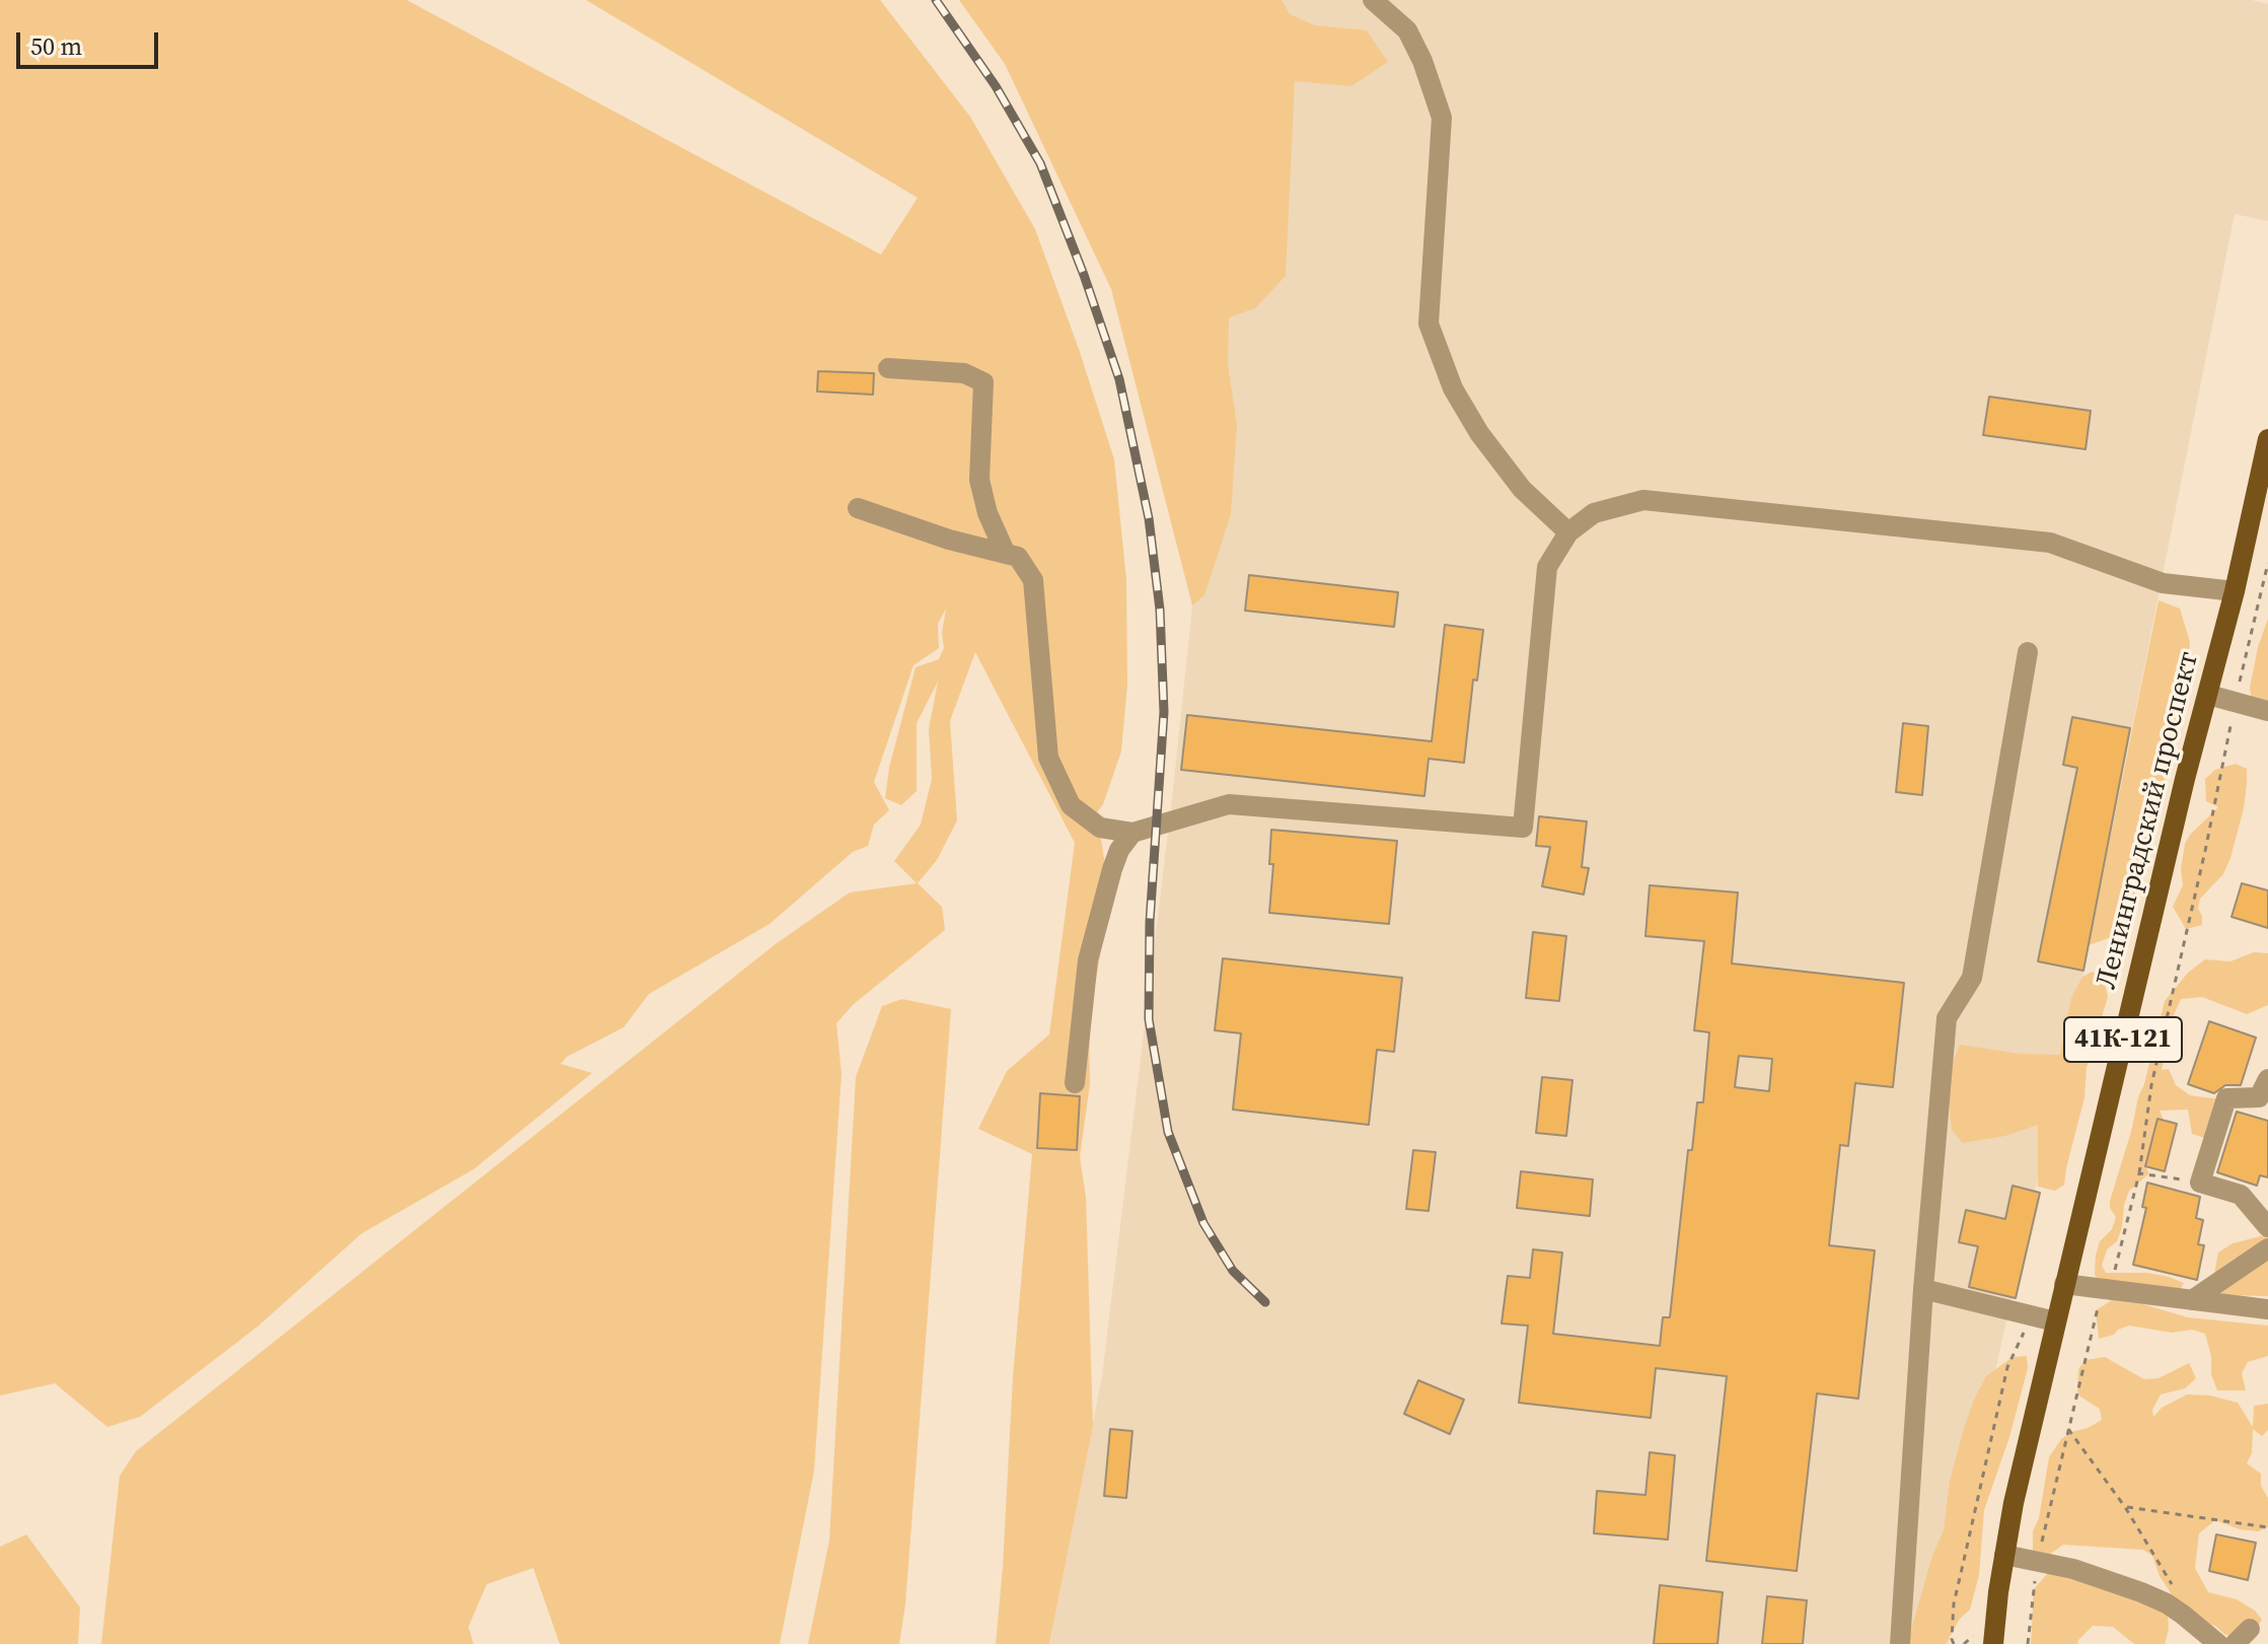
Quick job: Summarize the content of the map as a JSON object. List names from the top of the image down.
{
  "streets": {
    "main road": ["Ленинградский проспект", "41К-121"]
  },
  "scale_bar": "50 m"
}
